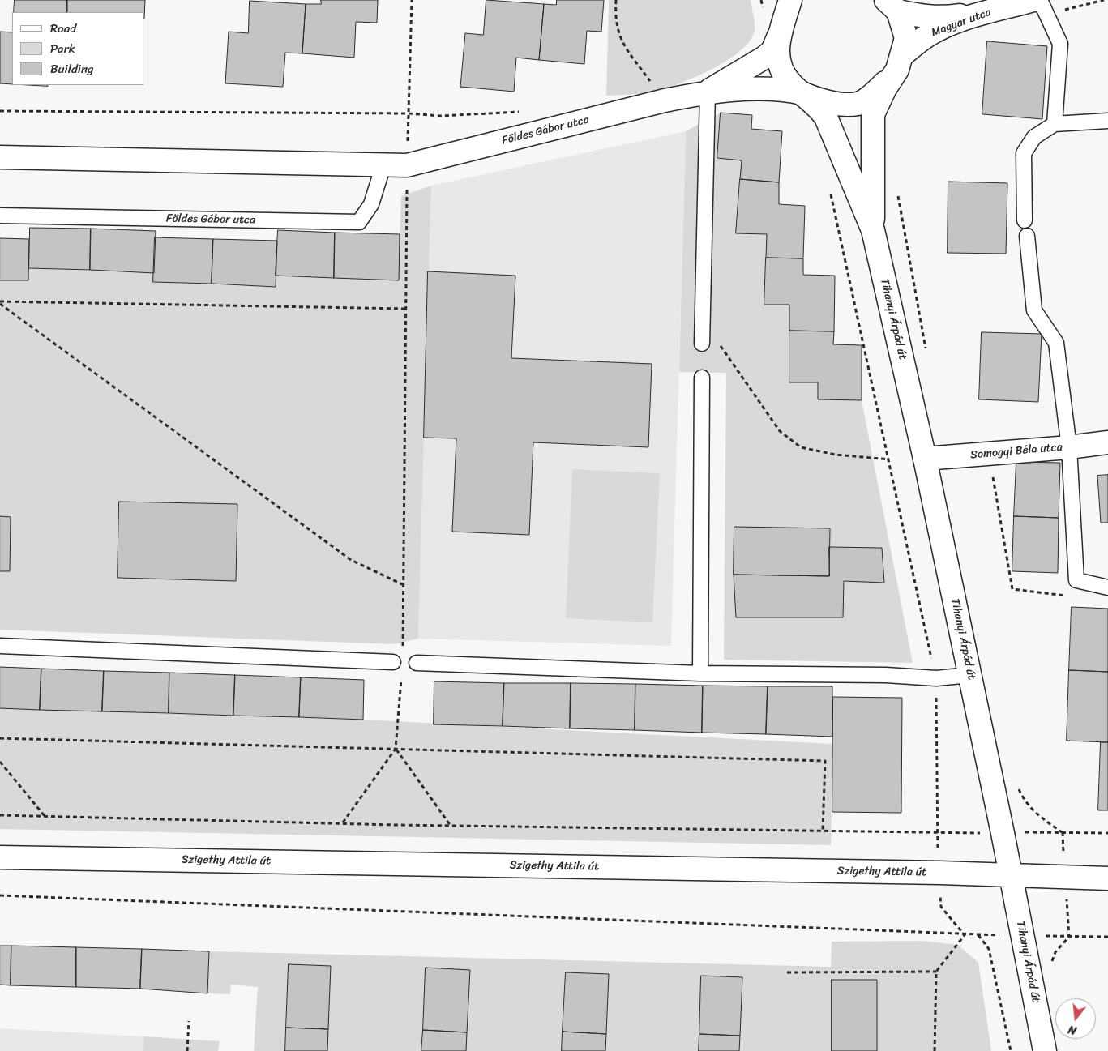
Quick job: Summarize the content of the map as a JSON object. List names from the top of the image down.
{
  "streets": {
    "street": [
      "Magyar utca",
      "Földes Gábor utca",
      "Tihanyi Árpád út",
      "Somogyi Béla utca",
      "Szigethy Attila út"
    ]
  },
  "crossings": [
    ["Magyar utca", "Tihanyi Árpád út"],
    ["Földes Gábor utca", "Tihanyi Árpád út"],
    ["Tihanyi Árpád út", "Somogyi Béla utca"],
    ["Tihanyi Árpád út", "Szigethy Attila út"]
  ],
  "legend": ["Road", "Park", "Building"],
  "north": "bottom"
}
